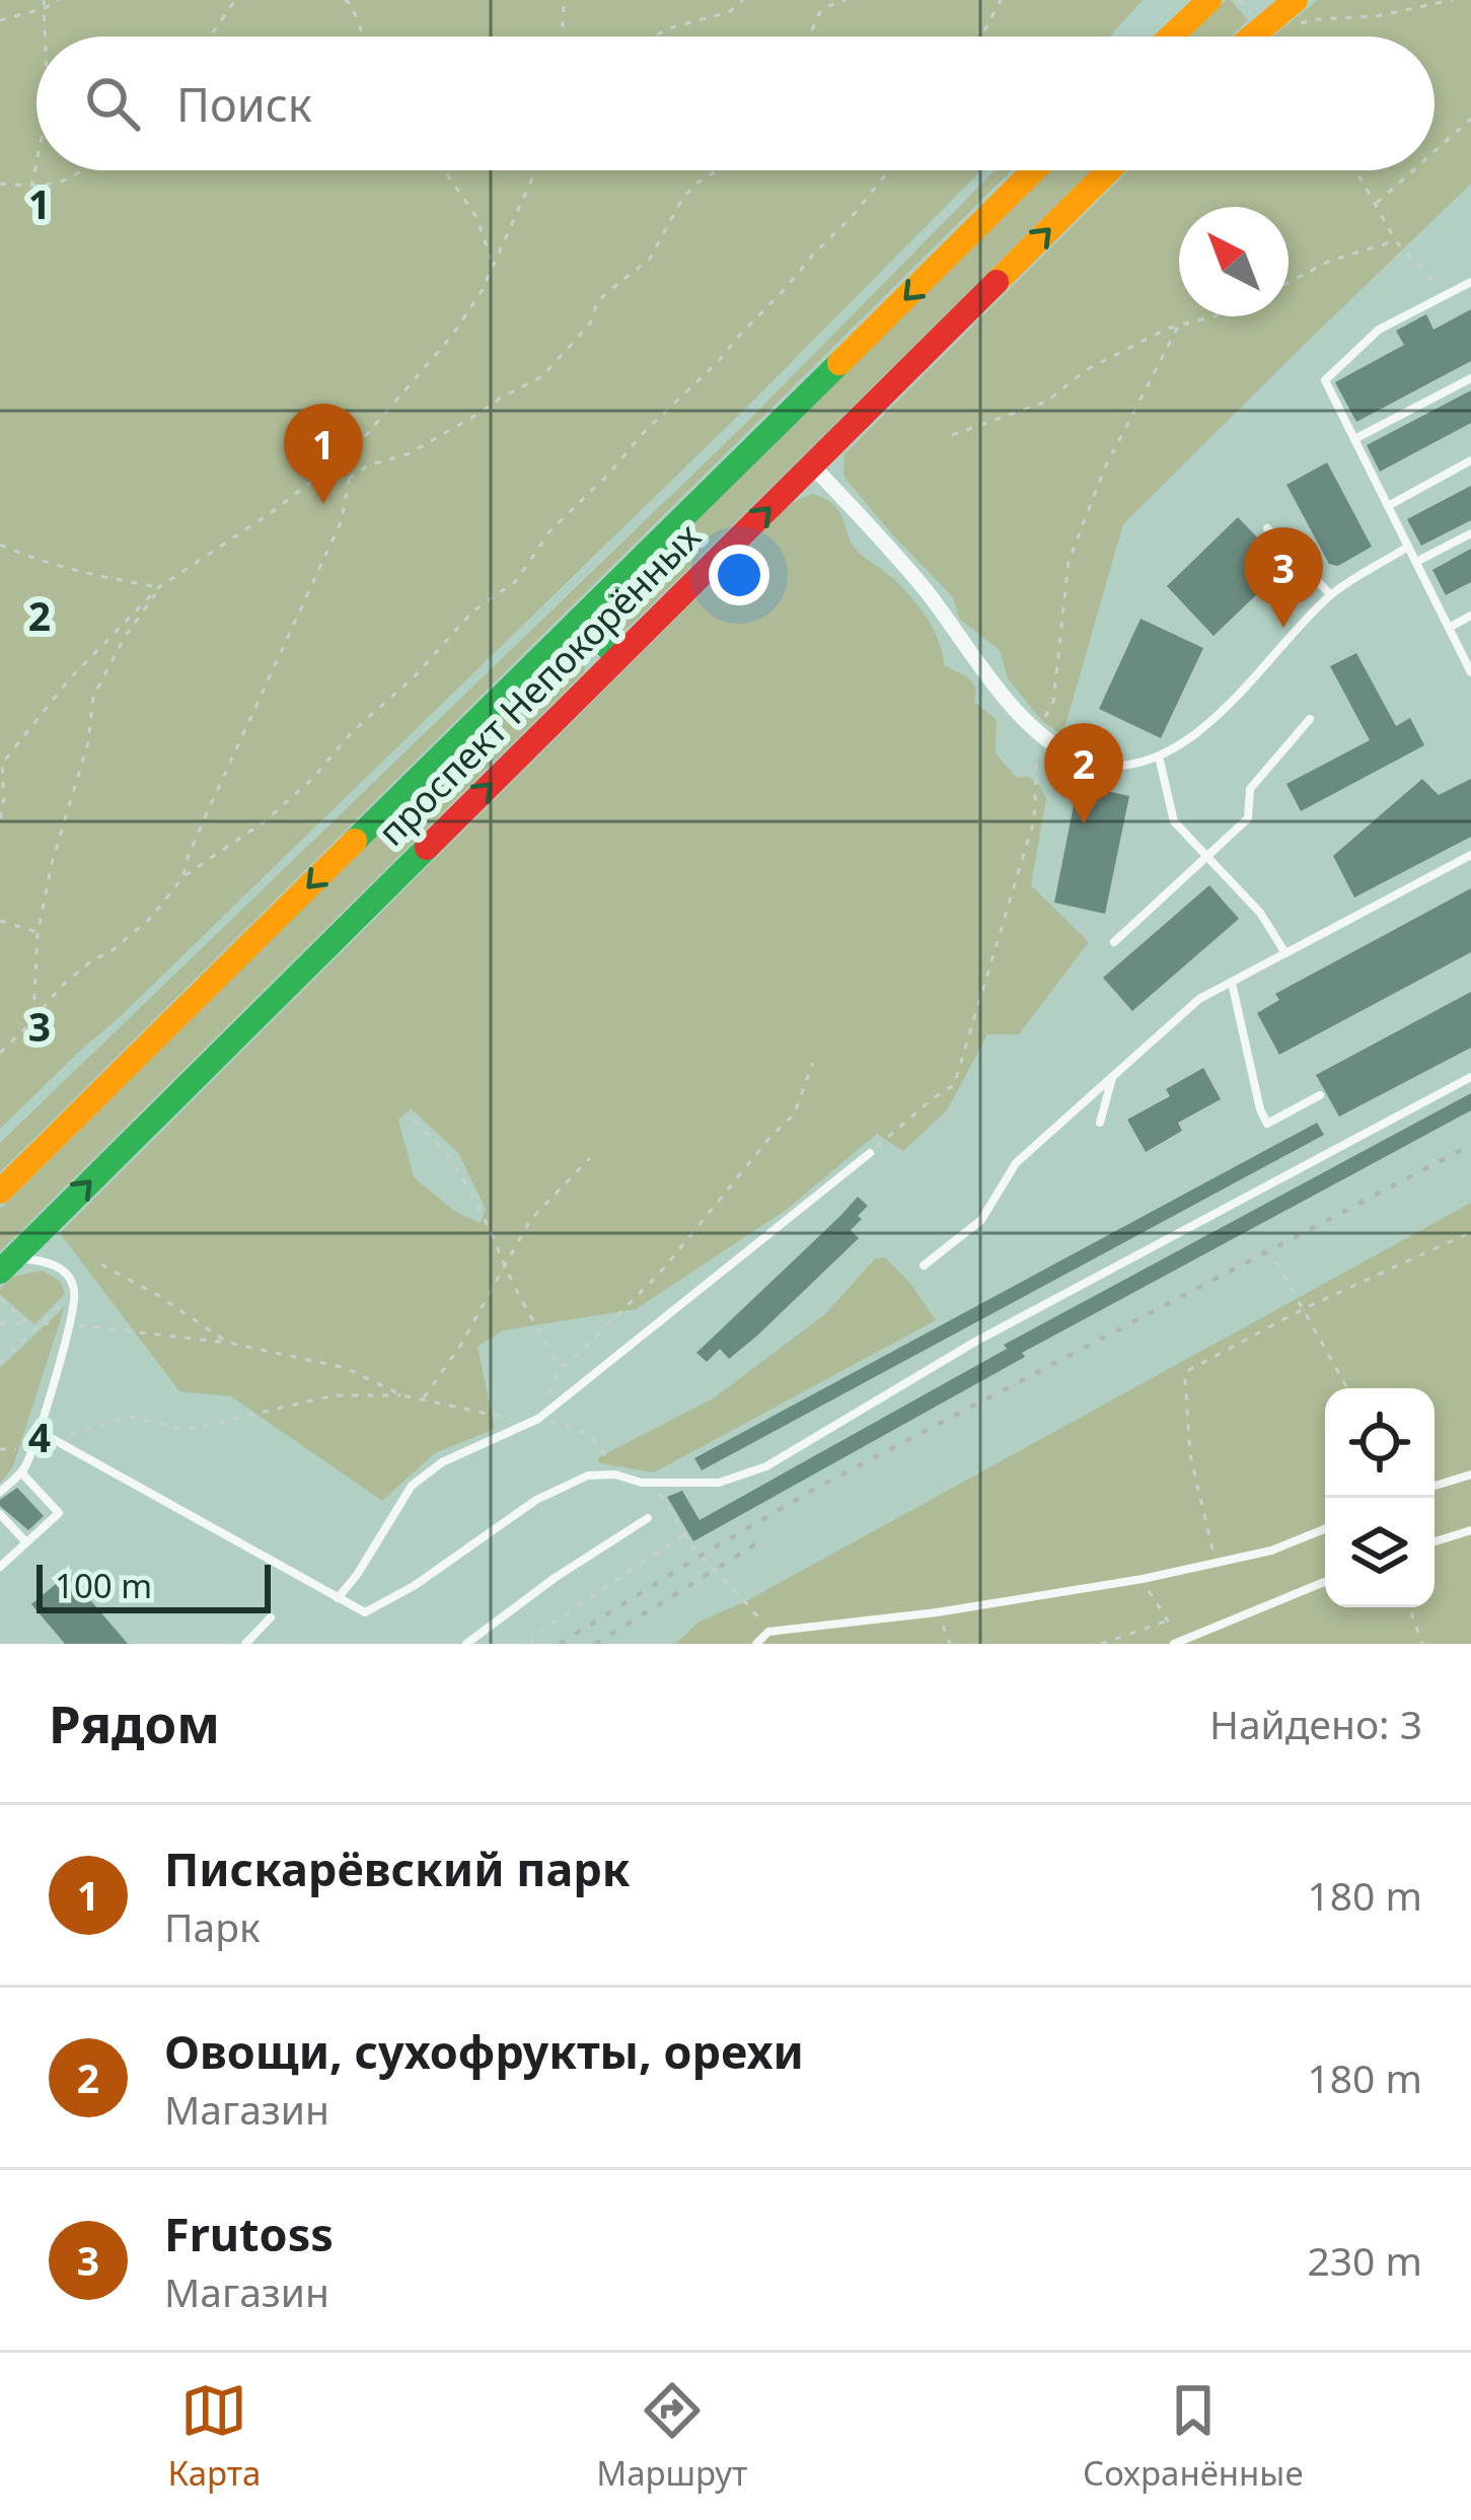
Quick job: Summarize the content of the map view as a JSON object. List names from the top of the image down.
{
  "streets": {
    "main road": ["проспект Непокорённых"]
  },
  "scale_bar": "100 m",
  "north": "top left",
  "page": {
    "search": "Поиск",
    "pins": ["1", "3", "2"],
    "scale": "100 m",
    "heading": ["Рядом", "Найдено: 3"],
    "list": [
      {
        "mark": "1",
        "name": "Пискарёвский парк",
        "note": "Парк",
        "value": "180 m"
      },
      {
        "mark": "2",
        "name": "Овощи, сухофрукты, орехи",
        "note": "Магазин",
        "value": "180 m"
      },
      {
        "mark": "3",
        "name": "Frutoss",
        "note": "Магазин",
        "value": "230 m"
      }
    ],
    "nav": ["Карта", "Маршрут", "Сохранённые"]
  },
  "grid": {
    "rows": [
      "1",
      "2",
      "3",
      "4"
    ]
  }
}
